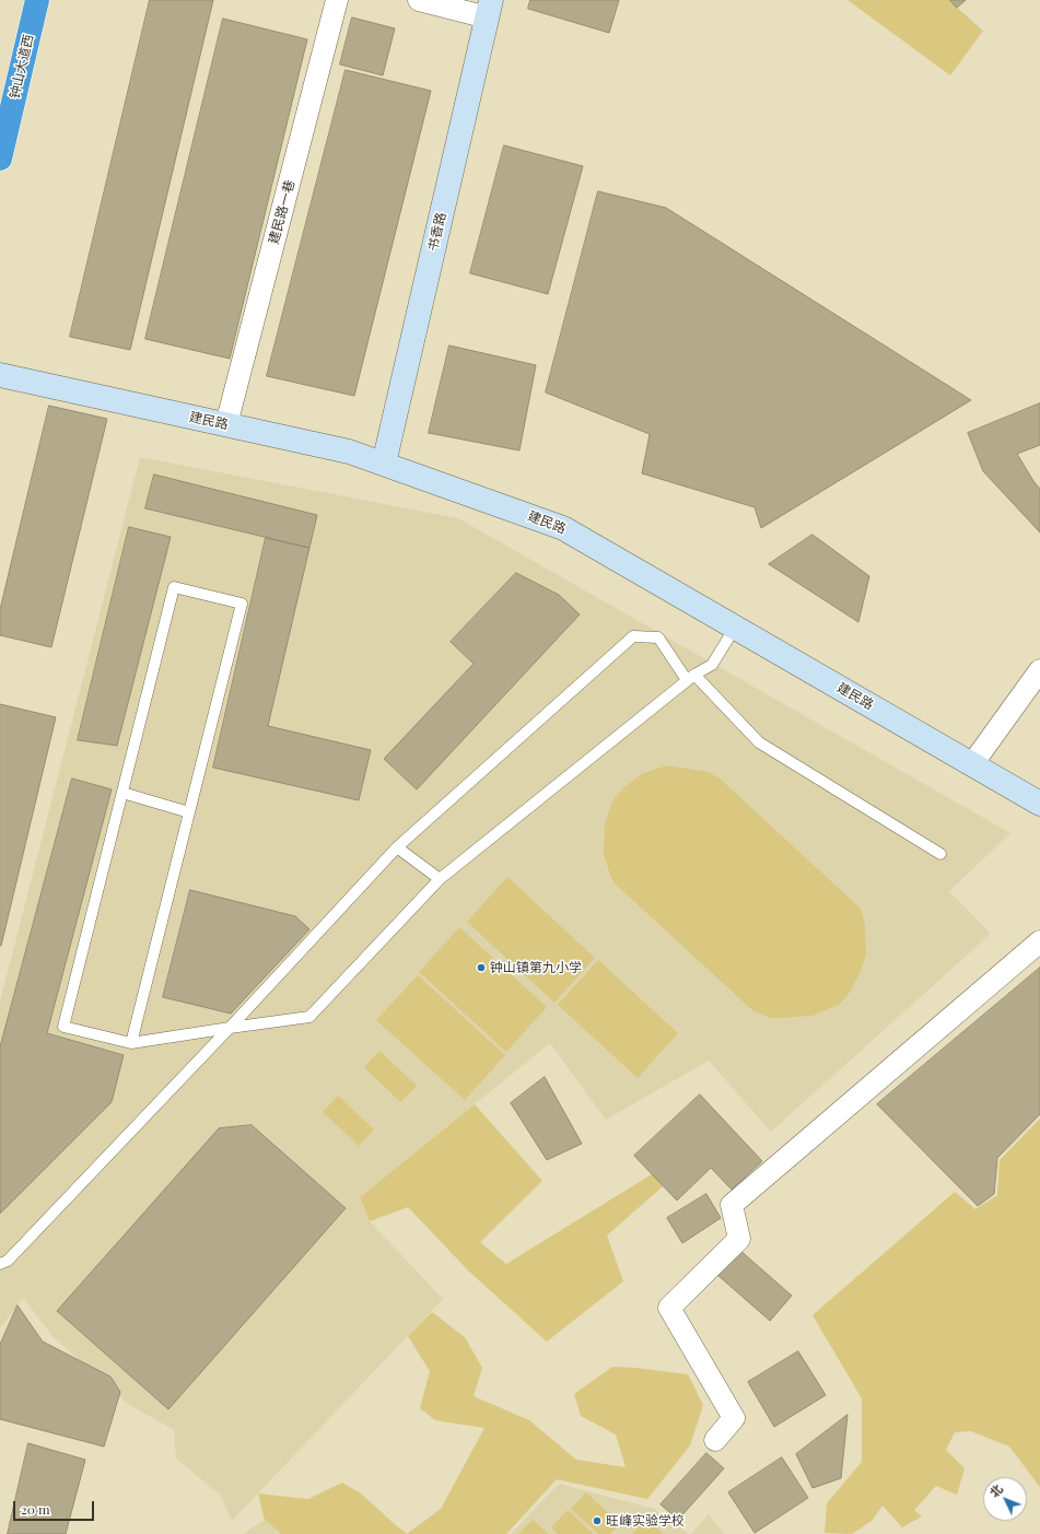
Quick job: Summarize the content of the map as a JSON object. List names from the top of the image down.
{
  "streets": {
    "highway": ["钟山大道西"],
    "street": ["建民路一巷", "书香路", "建民路"]
  },
  "crossings": [
    ["建民路一巷", "建民路"],
    ["书香路", "建民路"]
  ],
  "places": ["钟山镇第九小学", "旺峰实验学校"],
  "scale_bar": "20 m",
  "north": "top left"
}
